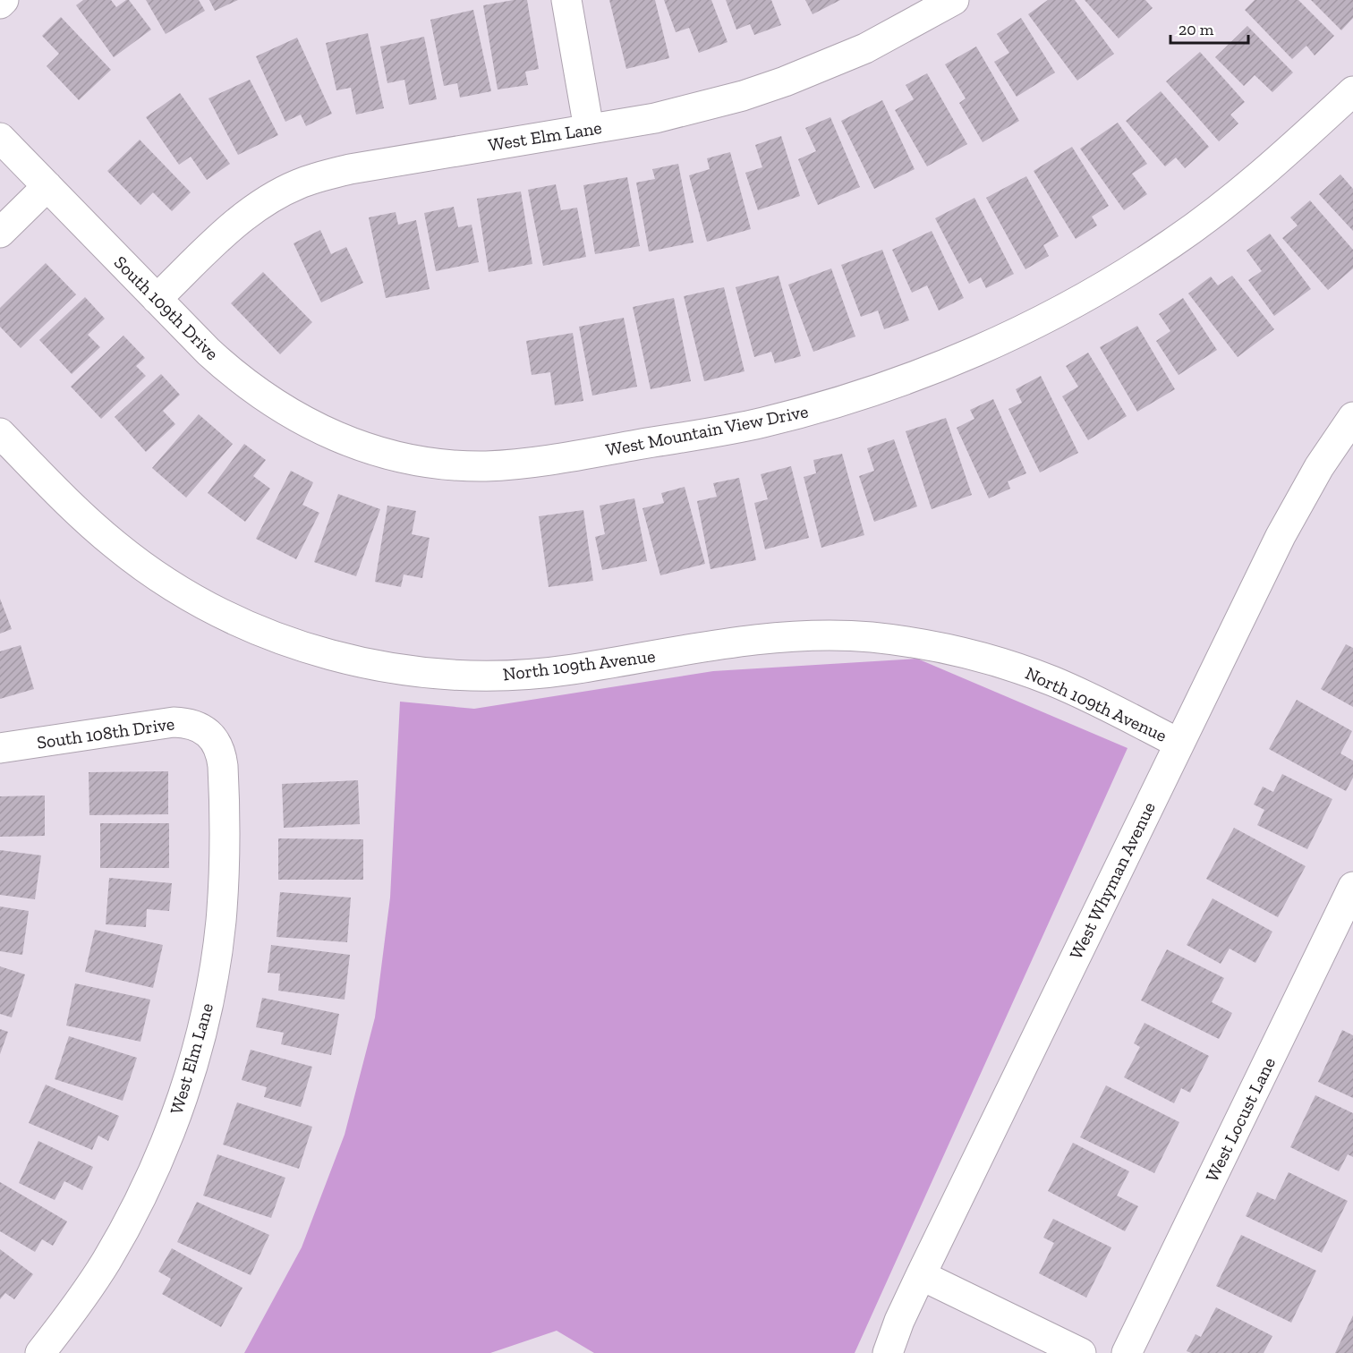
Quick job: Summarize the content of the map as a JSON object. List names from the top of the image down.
{
  "streets": {
    "street": [
      "West Elm Lane",
      "South 109th Drive",
      "West Mountain View Drive",
      "North 109th Avenue",
      "South 108th Drive",
      "West Whyman Avenue",
      "West Locust Lane"
    ]
  },
  "crossings": [
    ["West Elm Lane", "South 109th Drive"],
    ["West Elm Lane", "South 108th Drive"],
    ["South 109th Drive", "West Mountain View Drive"],
    ["North 109th Avenue", "West Whyman Avenue"]
  ],
  "scale_bar": "20 m"
}
